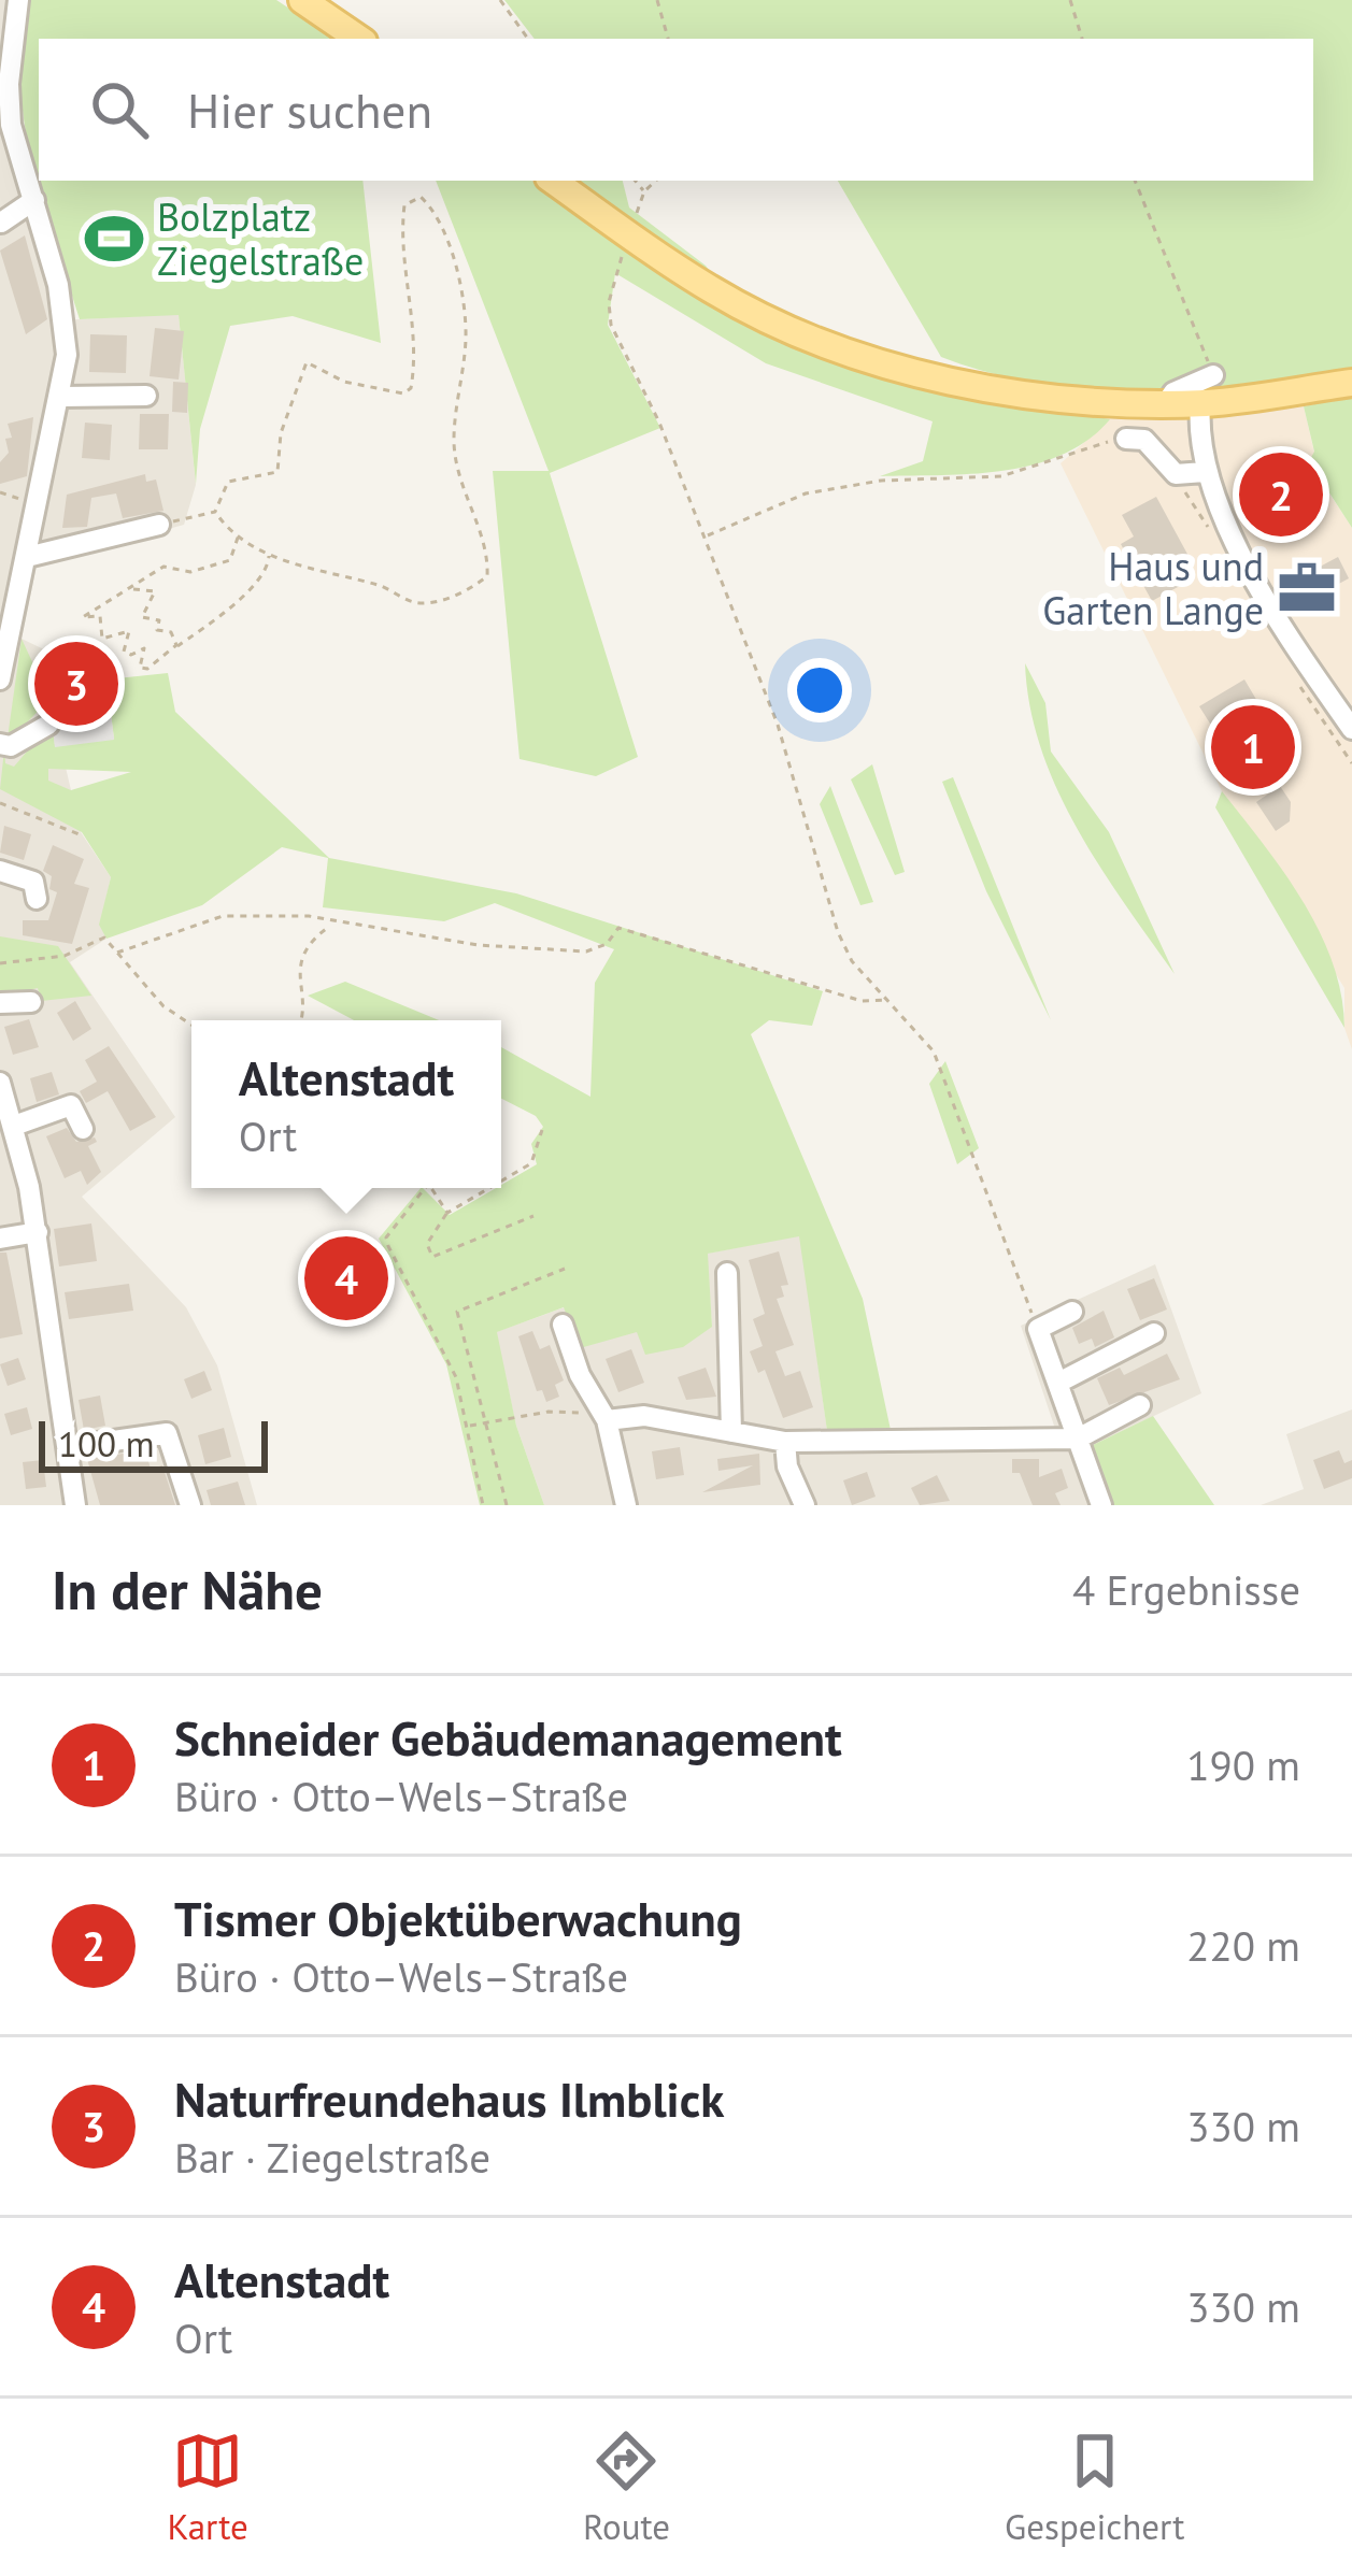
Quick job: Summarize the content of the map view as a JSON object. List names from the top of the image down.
{
  "places": {
    "sports": ["Bolzplatz Ziegelstraße"],
    "office": ["Haus und Garten Lange"]
  },
  "scale_bar": "100 m",
  "page": {
    "search": "Hier suchen",
    "pins": [
      "2",
      "3",
      "1",
      "4"
    ],
    "popup": ["Altenstadt", "Ort"],
    "scale": "100 m",
    "heading": ["In der Nähe", "4 Ergebnisse"],
    "list": [
      {
        "mark": "1",
        "name": "Schneider Gebäudemanagement",
        "note": "Büro · Otto–Wels–Straße",
        "value": "190 m"
      },
      {
        "mark": "2",
        "name": "Tismer Objektüberwachung",
        "note": "Büro · Otto–Wels–Straße",
        "value": "220 m"
      },
      {
        "mark": "3",
        "name": "Naturfreundehaus Ilmblick",
        "note": "Bar · Ziegelstraße",
        "value": "330 m"
      },
      {
        "mark": "4",
        "name": "Altenstadt",
        "note": "Ort",
        "value": "330 m"
      }
    ],
    "nav": ["Karte", "Route", "Gespeichert"]
  }
}
